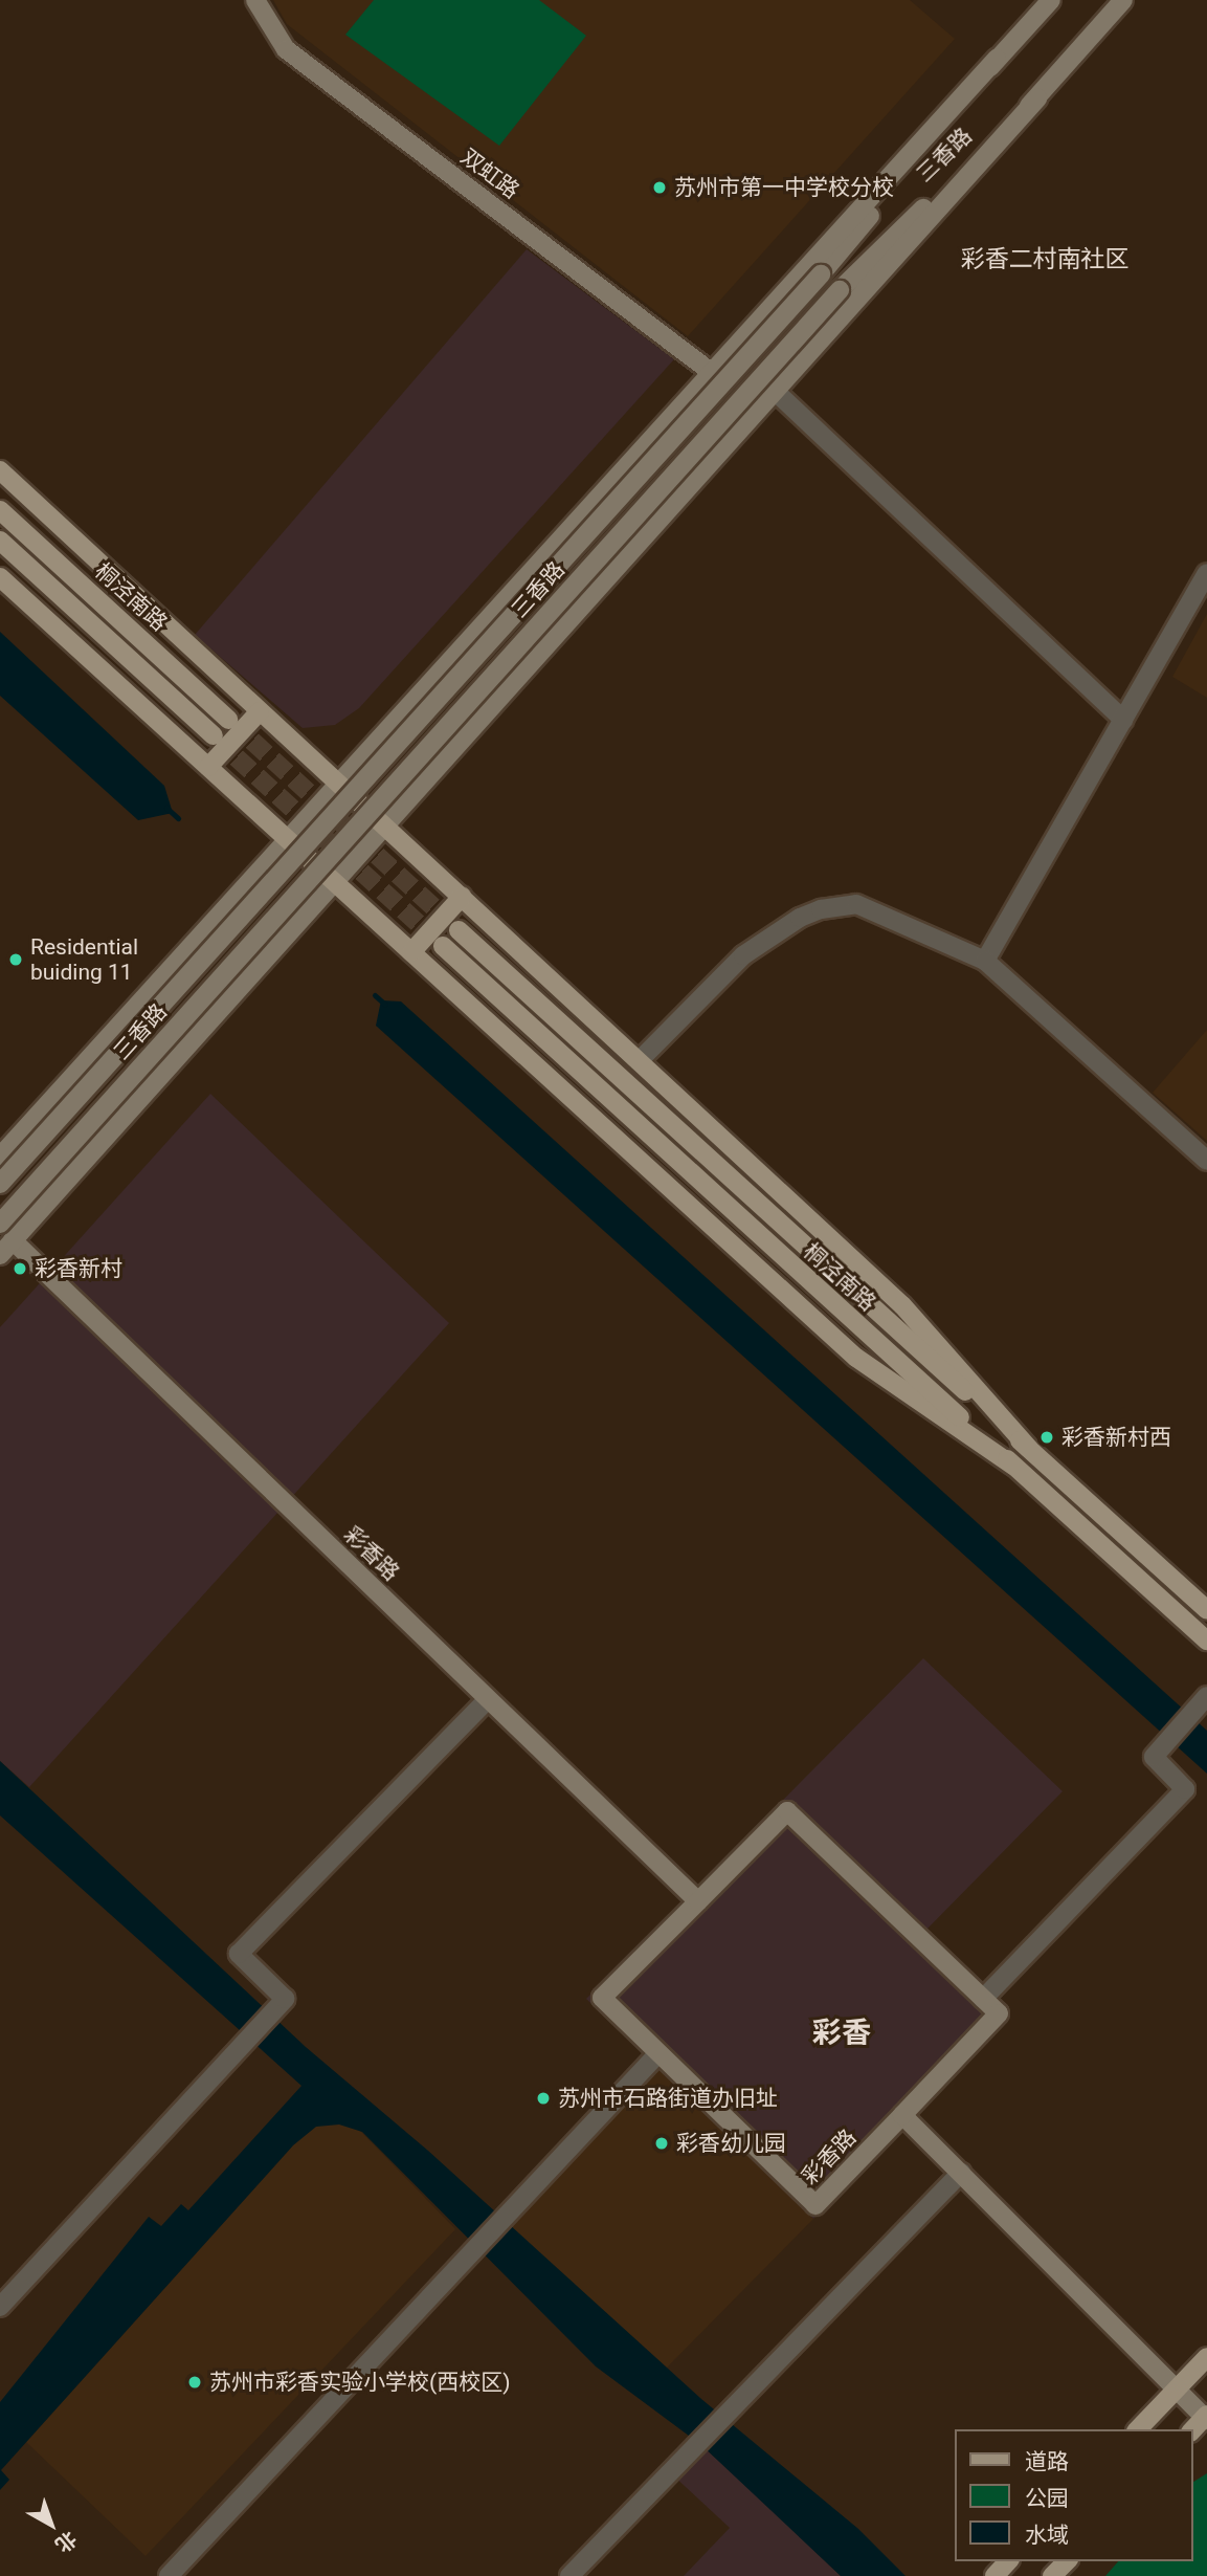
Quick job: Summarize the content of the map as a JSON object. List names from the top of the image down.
{
  "streets": {
    "main road": [
      "三香路",
      "双虹路",
      "桐泾南路",
      "彩香路"
    ]
  },
  "districts": ["彩香二村南社区", "彩香"],
  "places": [
    "苏州市第一中学校分校",
    "Residential buiding 11",
    "彩香新村",
    "彩香新村西",
    "苏州市石路街道办旧址",
    "彩香幼儿园",
    "苏州市彩香实验小学校(西校区)"
  ],
  "legend": ["道路", "公园", "水域"],
  "north": "bottom right"
}
